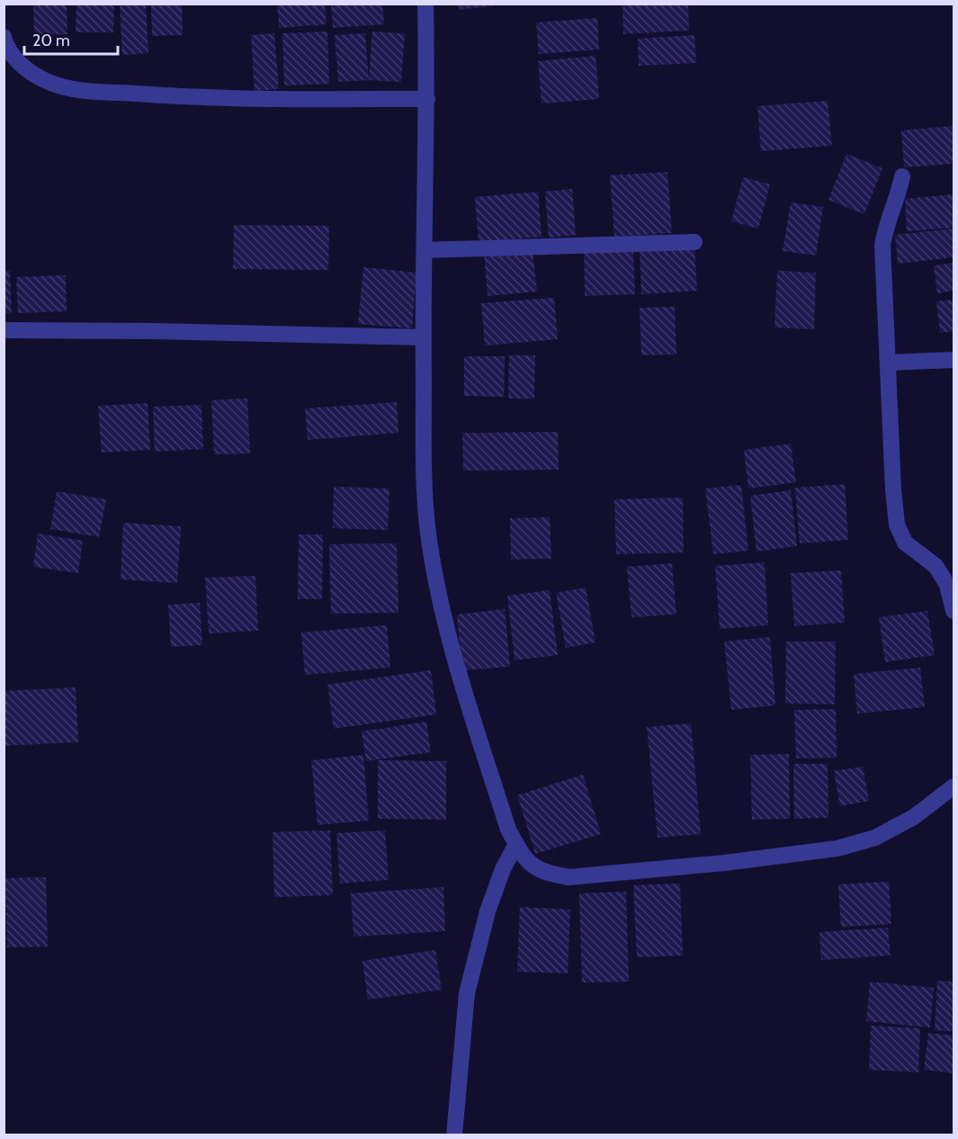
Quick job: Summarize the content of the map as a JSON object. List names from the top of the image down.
{
  "scale_bar": "20 m"
}
